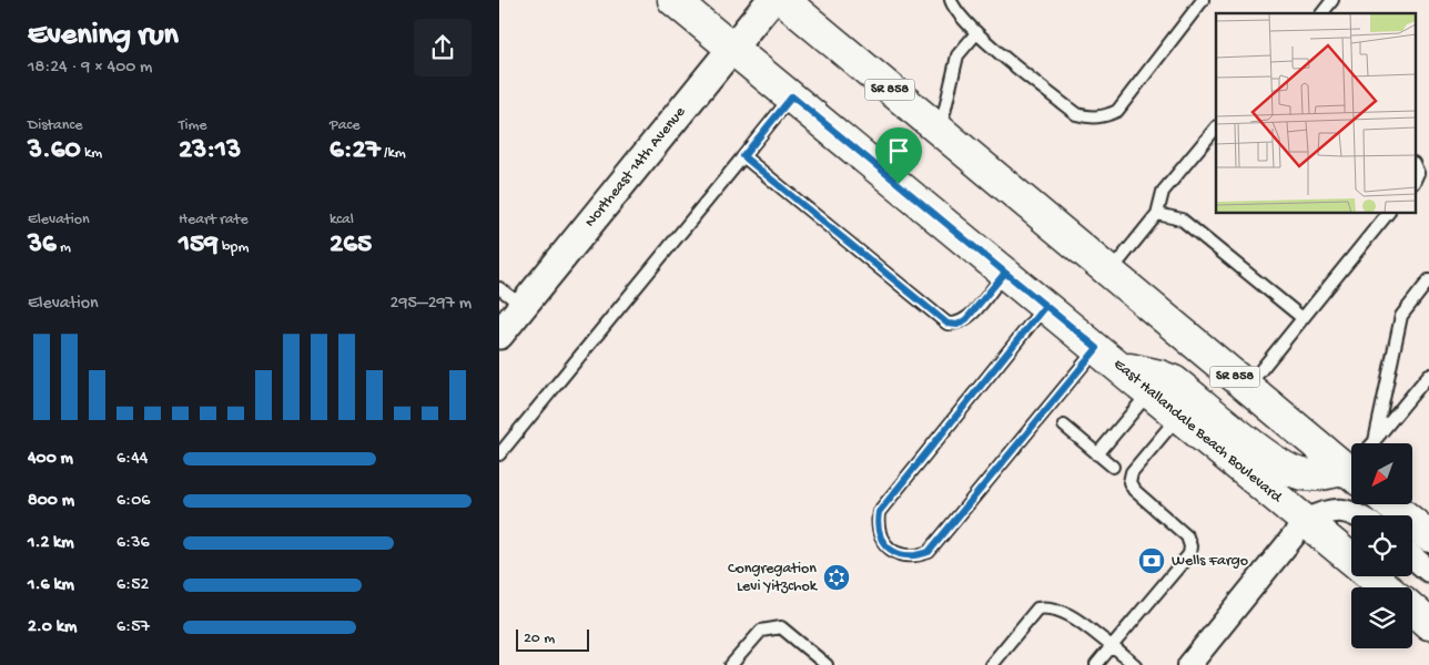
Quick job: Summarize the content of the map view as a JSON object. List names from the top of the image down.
{
  "streets": {
    "main road": ["SR 858", "East Hallandale Beach Boulevard"],
    "street": ["Northeast 14th Avenue"]
  },
  "crossings": [
    ["Northeast 14th Avenue", "East Hallandale Beach Boulevard"]
  ],
  "places": {
    "bank": ["Wells Fargo"],
    "synagogue": ["Congregation Levi Yitzchok"]
  },
  "scale_bar": "20 m",
  "north": "bottom left",
  "page": {
    "heading": ["Evening run", "18:24 · 9 × 400 m"],
    "stats": [
      ["Distance", "3.60 km"],
      ["Time", "23:13"],
      ["Pace", "6:27 /km"],
      ["Elevation", "36 m"],
      ["Heart rate", "159 bpm"],
      ["kcal", "265"]
    ],
    "chart": ["Elevation", "295–297 m"],
    "list": [
      {
        "name": "400 m",
        "note": "6:44"
      },
      {
        "name": "800 m",
        "note": "6:06"
      },
      {
        "name": "1.2 km",
        "note": "6:36"
      },
      {
        "name": "1.6 km",
        "note": "6:52"
      },
      {
        "name": "2.0 km",
        "note": "6:57"
      }
    ],
    "scale": "20 m"
  }
}
